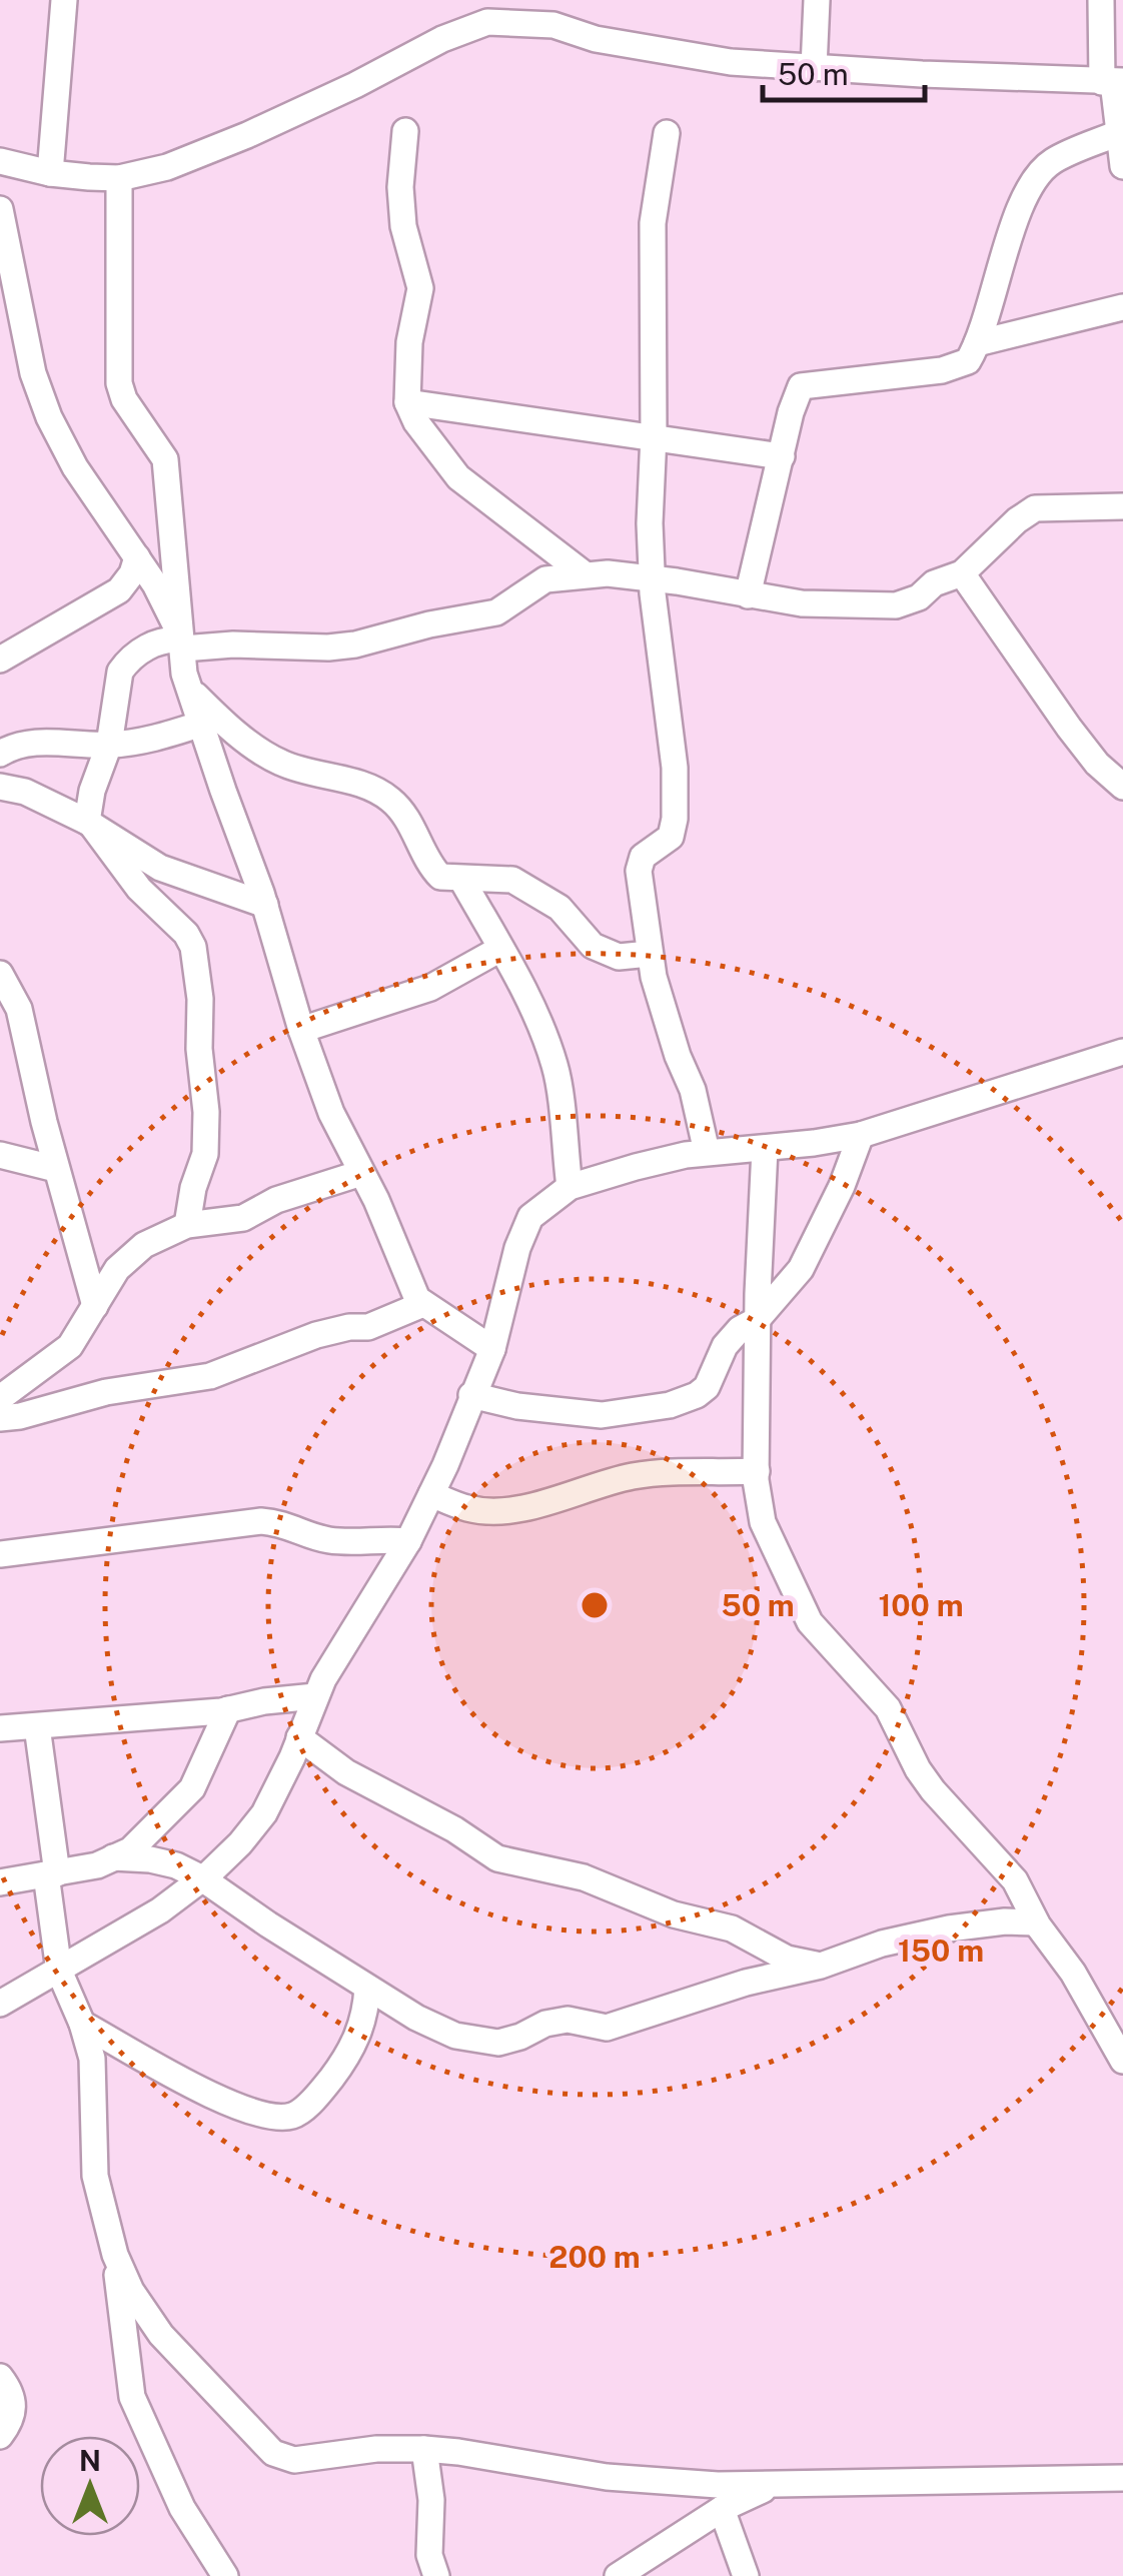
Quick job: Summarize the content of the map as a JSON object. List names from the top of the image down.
{
  "scale_bar": "50 m",
  "north": "top",
  "rings": [
    "50 m",
    "100 m",
    "150 m",
    "200 m"
  ]
}
